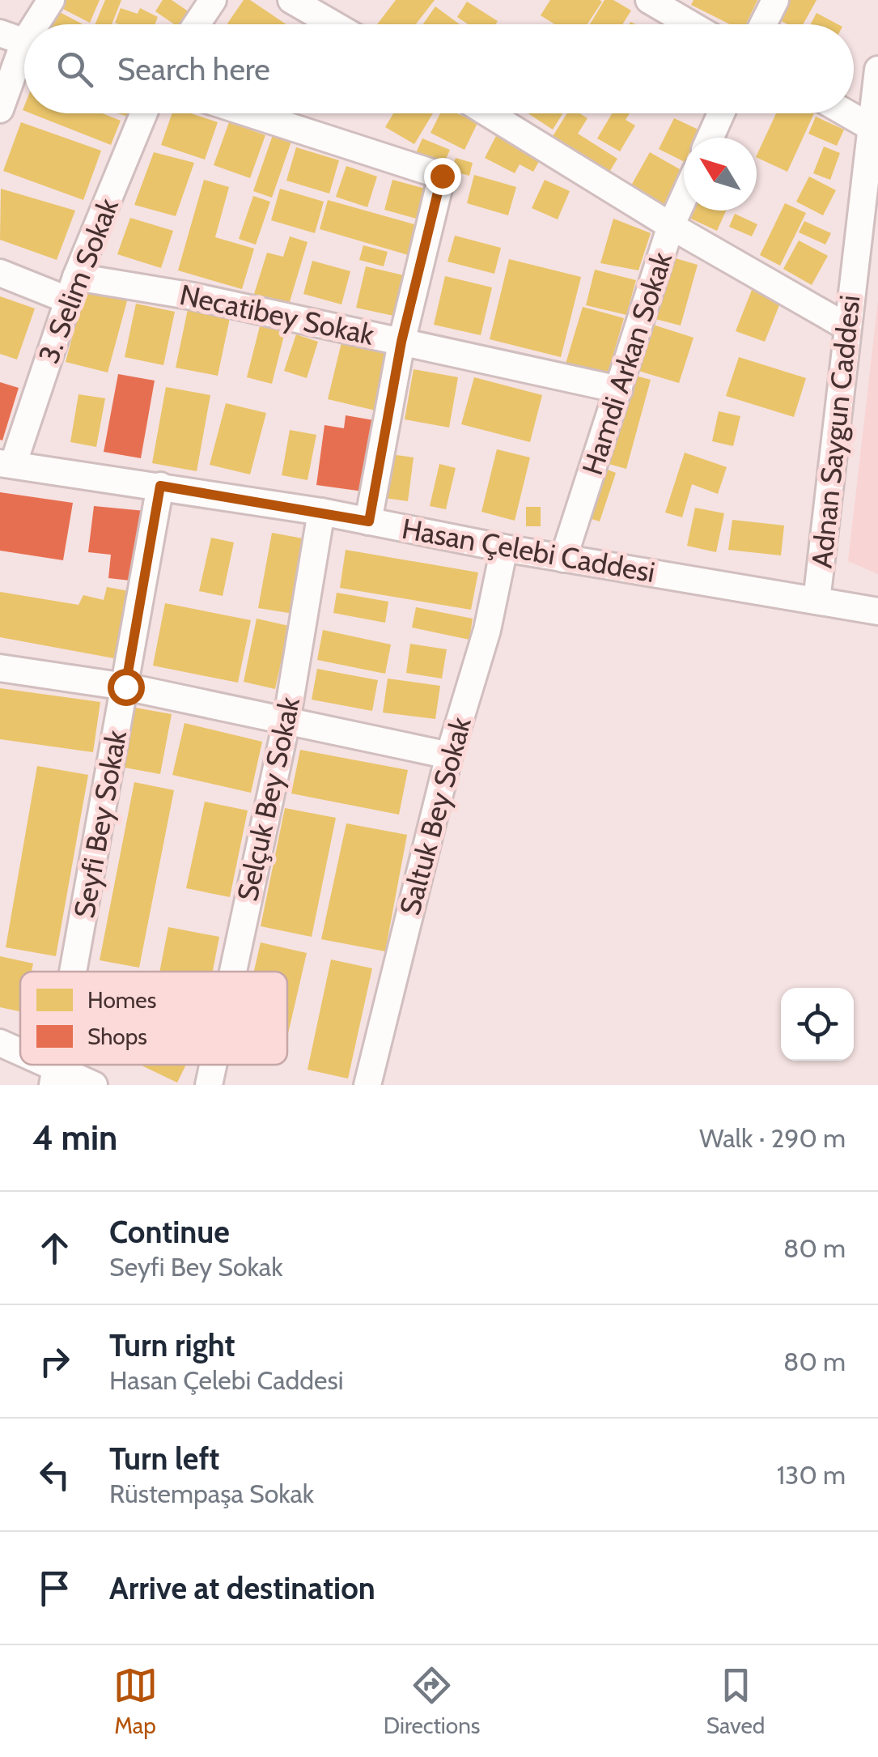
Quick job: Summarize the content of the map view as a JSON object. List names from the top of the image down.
{
  "streets": {
    "street": [
      "3. Selim Sokak",
      "Necatibey Sokak",
      "Hamdi Arkan Sokak",
      "Adnan Saygun Caddesi",
      "Hasan Çelebi Caddesi",
      "Selçuk Bey Sokak",
      "Saltuk Bey Sokak",
      "Seyfi Bey Sokak"
    ]
  },
  "crossings": [
    ["3. Selim Sokak", "Necatibey Sokak"],
    ["3. Selim Sokak", "Hasan Çelebi Caddesi"],
    ["Necatibey Sokak", "Hamdi Arkan Sokak"],
    ["Hamdi Arkan Sokak", "Hasan Çelebi Caddesi"],
    ["Adnan Saygun Caddesi", "Hasan Çelebi Caddesi"],
    ["Hasan Çelebi Caddesi", "Selçuk Bey Sokak"],
    ["Hasan Çelebi Caddesi", "Saltuk Bey Sokak"],
    ["Hasan Çelebi Caddesi", "Seyfi Bey Sokak"]
  ],
  "legend": ["Homes", "Shops"],
  "north": "top left",
  "page": {
    "search": "Search here",
    "heading": ["4 min", "Walk · 290 m"],
    "list": [
      ["Continue", "Seyfi Bey Sokak", "80 m"],
      ["Turn right", "Hasan Çelebi Caddesi", "80 m"],
      ["Turn left", "Rüstempaşa Sokak", "130 m"],
      "Arrive at destination"
    ],
    "nav": ["Map", "Directions", "Saved"]
  }
}
